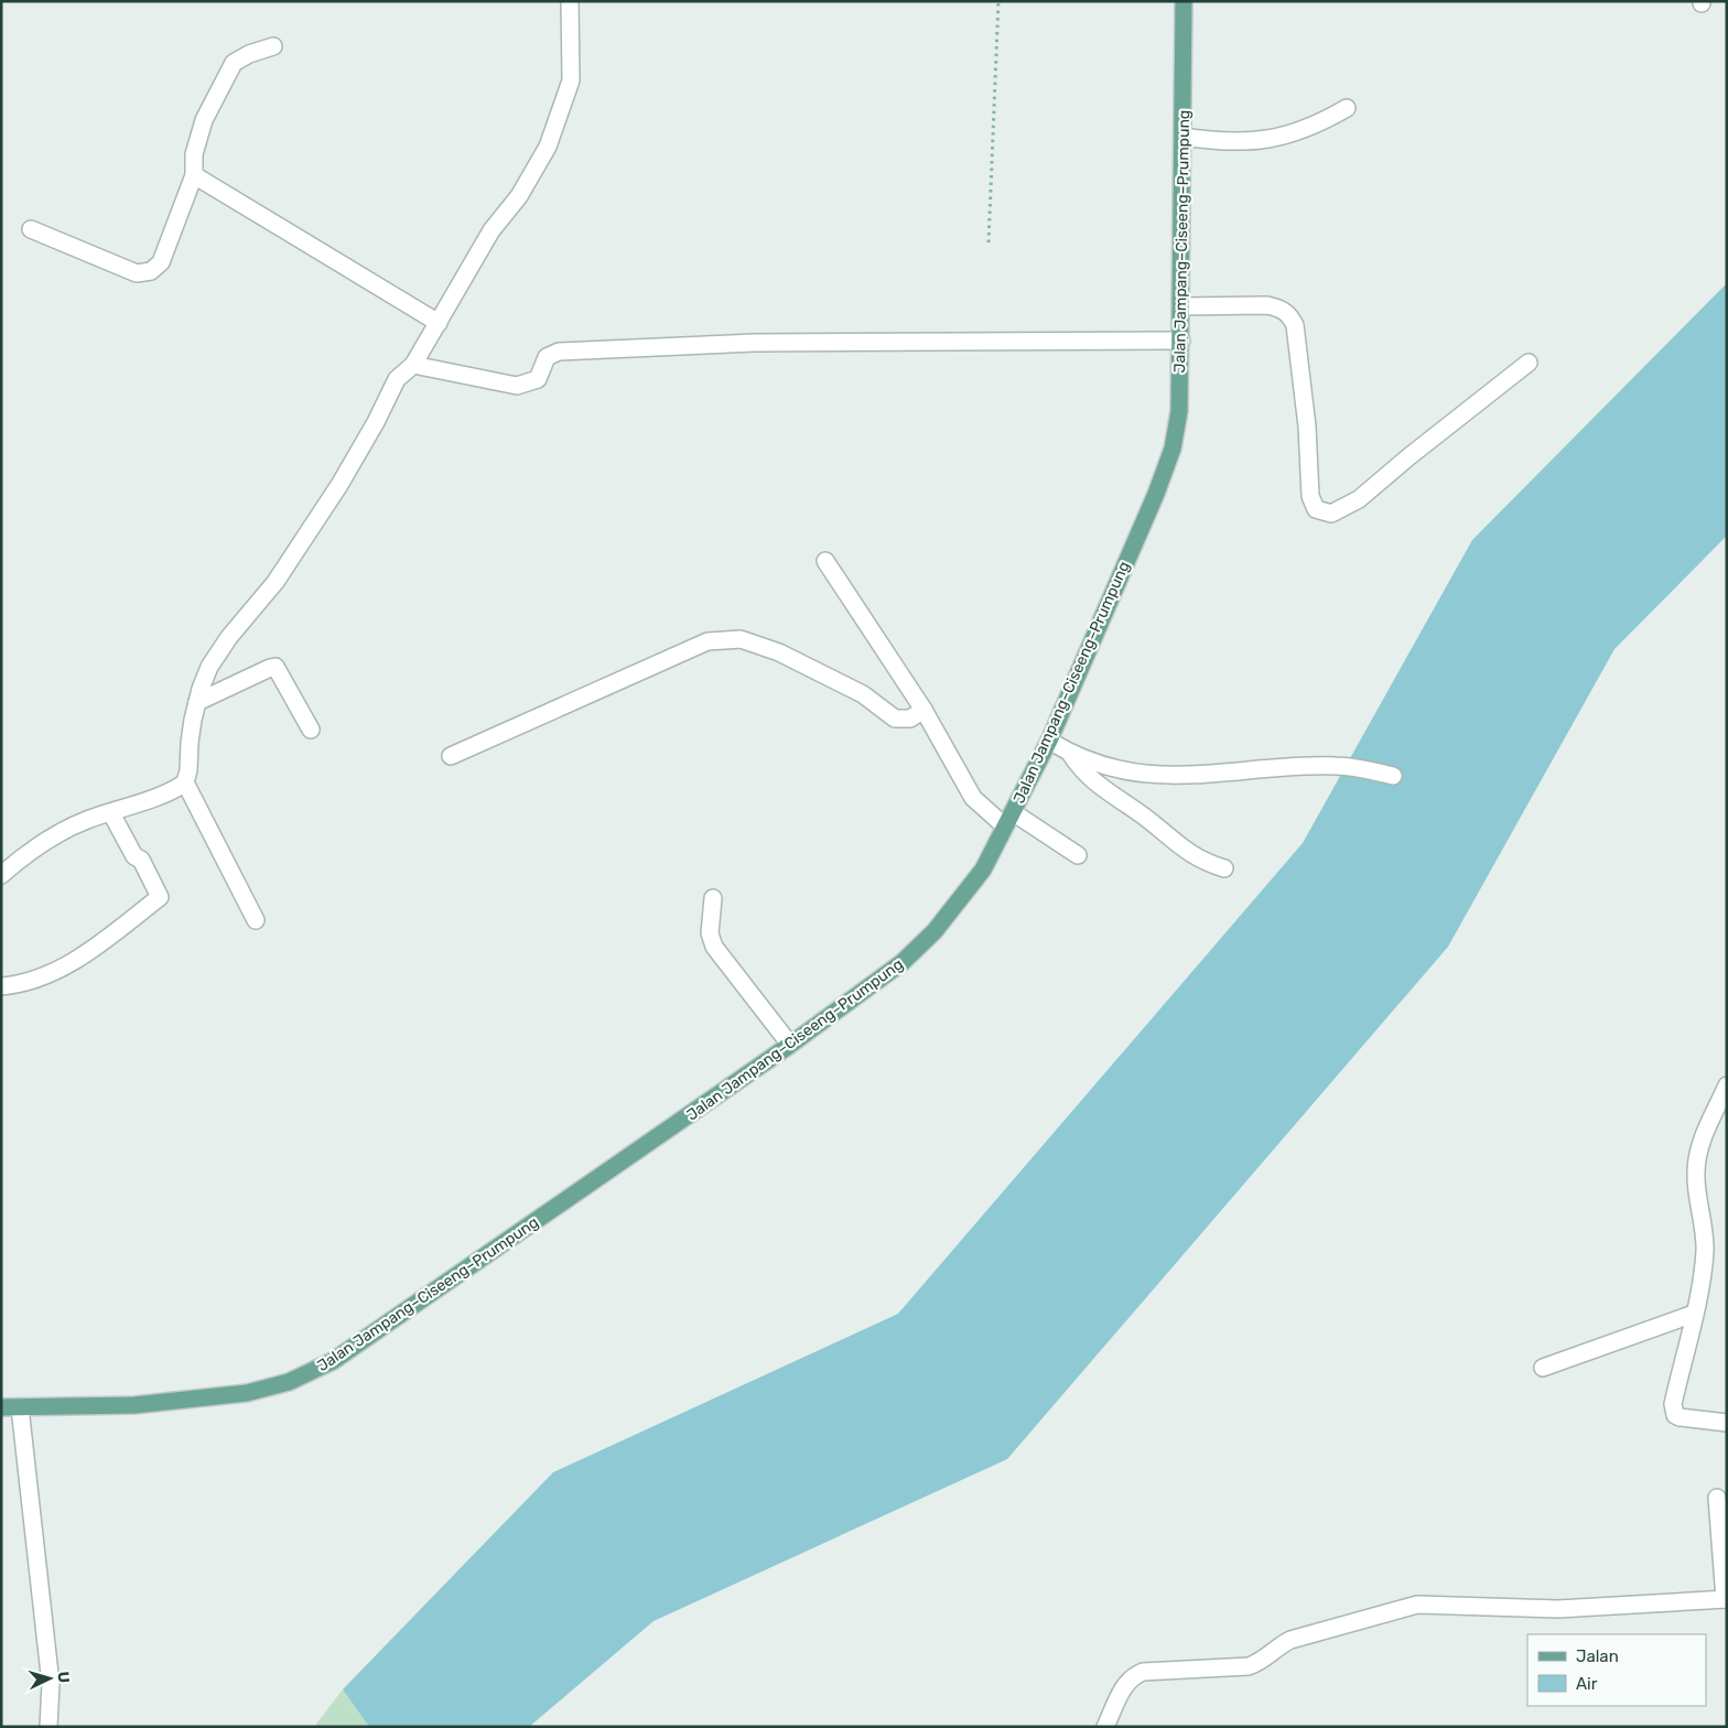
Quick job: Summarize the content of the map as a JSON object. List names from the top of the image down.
{
  "streets": {
    "main road": ["Jalan Jampang–Ciseeng–Prumpung"]
  },
  "legend": ["Jalan", "Air"],
  "north": "right"
}
